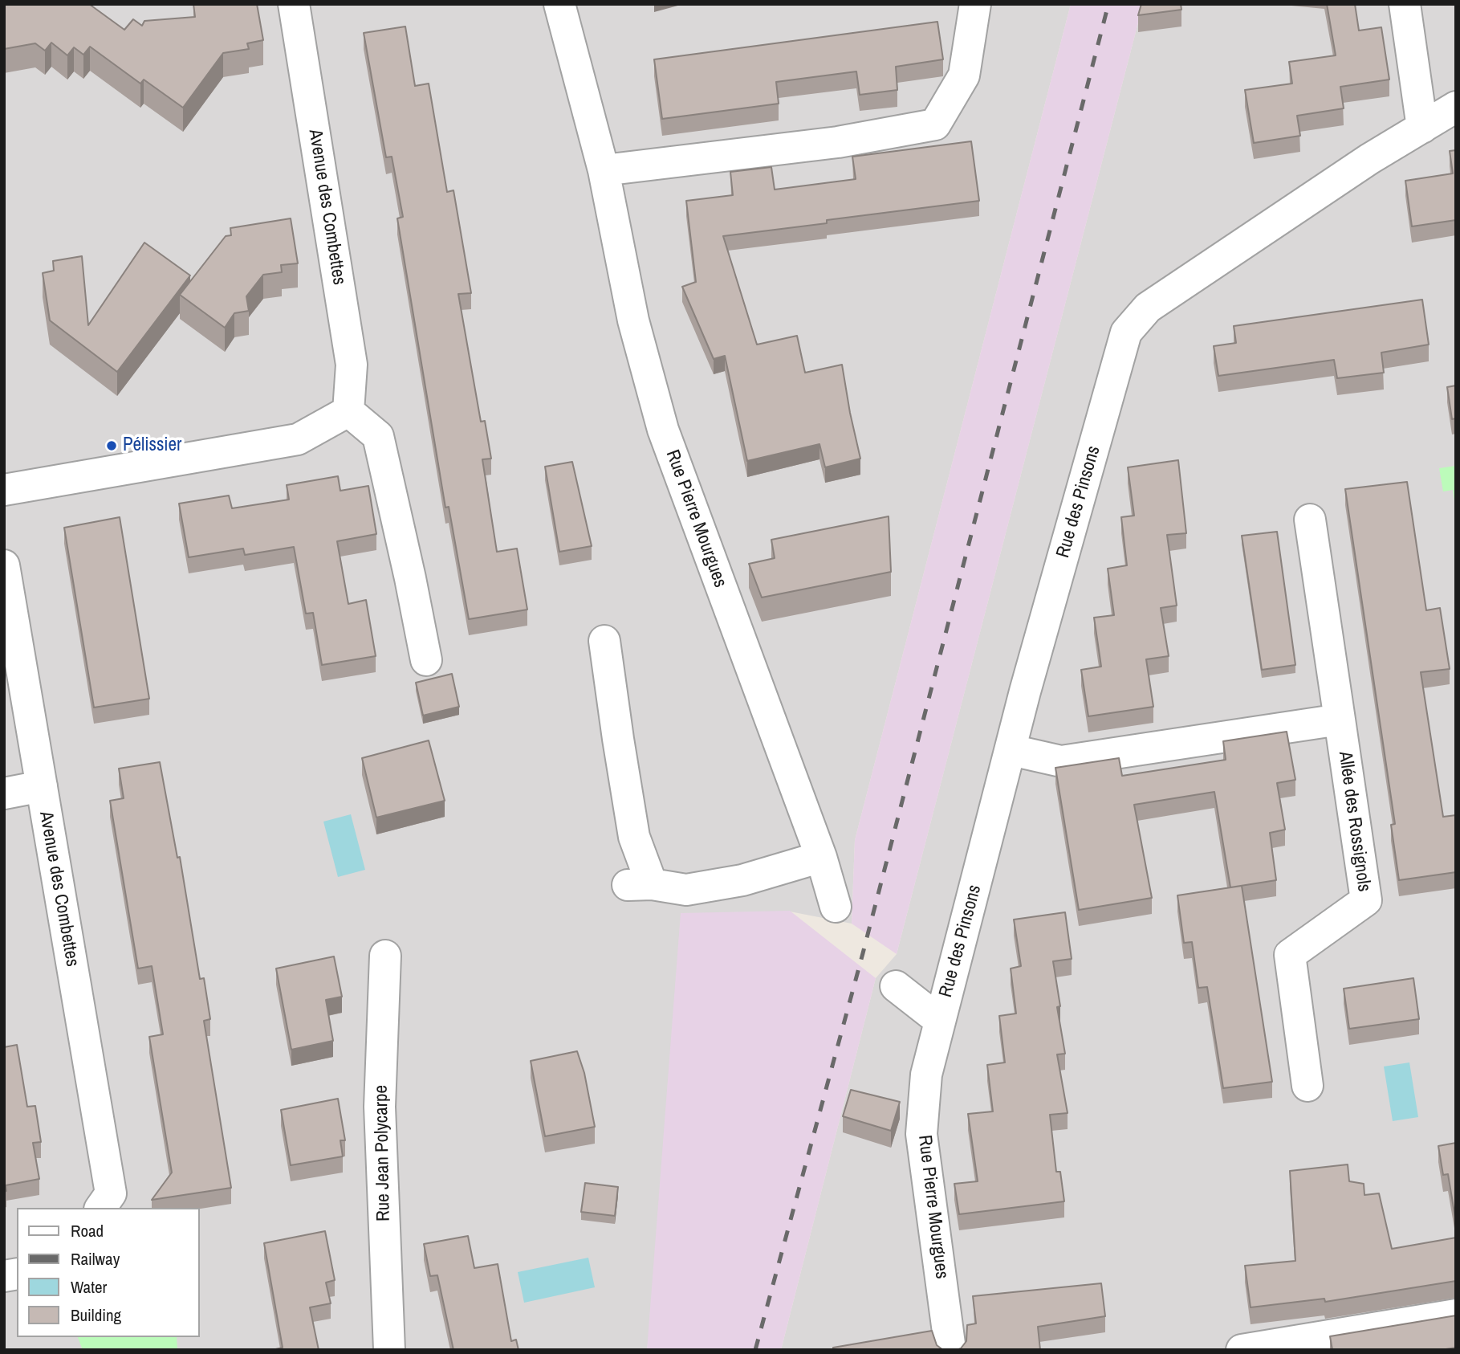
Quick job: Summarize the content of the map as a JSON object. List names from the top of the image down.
{
  "streets": {
    "street": [
      "Avenue des Combettes",
      "Rue des Pinsons",
      "Rue Pierre Mourgues",
      "Allée des Rossignols",
      "Rue Jean Polycarpe"
    ]
  },
  "crossings": [
    ["Rue des Pinsons", "Rue Pierre Mourgues"]
  ],
  "places": ["Pélissier"],
  "legend": [
    "Road",
    "Railway",
    "Water",
    "Building"
  ]
}
